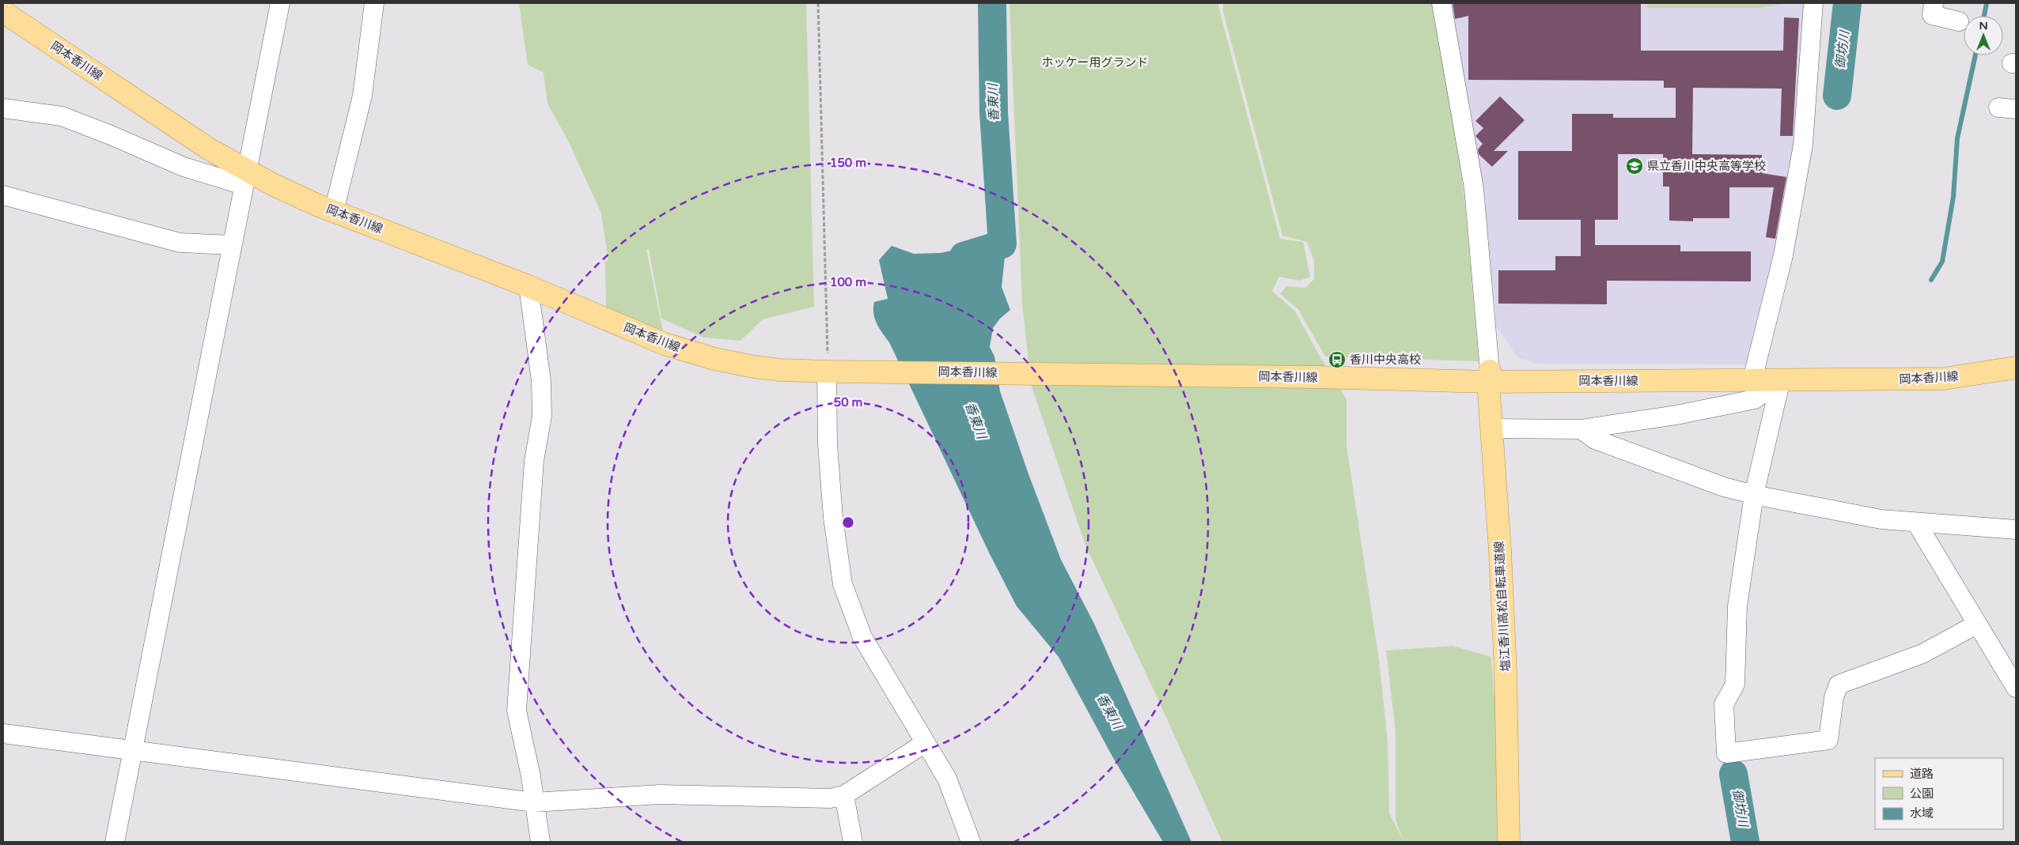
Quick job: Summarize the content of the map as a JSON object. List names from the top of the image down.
{
  "streets": {
    "main road": ["岡本香川線", "塩江香川高松自転車道線"]
  },
  "crossings": [
    ["岡本香川線", "塩江香川高松自転車道線"]
  ],
  "water": ["御坊川", "香東川"],
  "parks": ["ホッケー用グランド"],
  "places": {
    "school or university": ["県立香川中央高等学校"],
    "bus stop": ["香川中央高校"]
  },
  "legend": ["道路", "公園", "水域"],
  "north": "top",
  "rings": ["150 m", "100 m", "50 m"]
}
